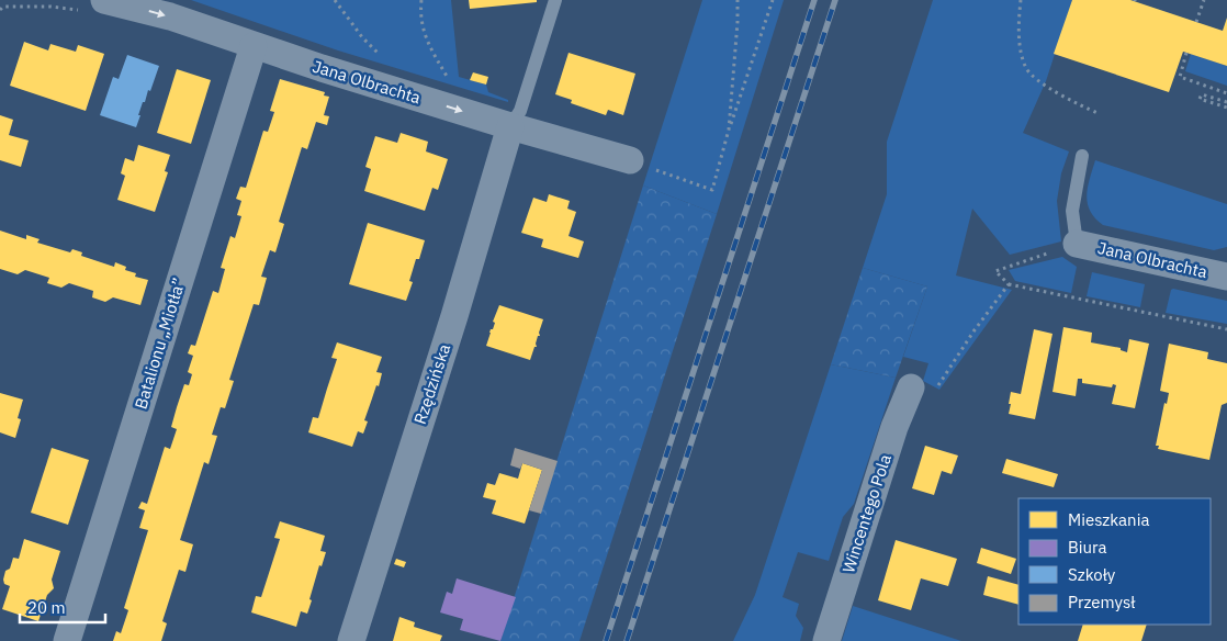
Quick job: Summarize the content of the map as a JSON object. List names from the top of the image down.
{
  "streets": {
    "street": [
      "Jana Olbrachta",
      "Batalionu „Miotła”",
      "Rzędzińska",
      "Wincentego Pola"
    ]
  },
  "crossings": [
    ["Jana Olbrachta", "Batalionu „Miotła”"],
    ["Jana Olbrachta", "Rzędzińska"]
  ],
  "one_way": ["Jana Olbrachta"],
  "legend": [
    "Mieszkania",
    "Biura",
    "Szkoły",
    "Przemysł"
  ],
  "scale_bar": "20 m"
}
